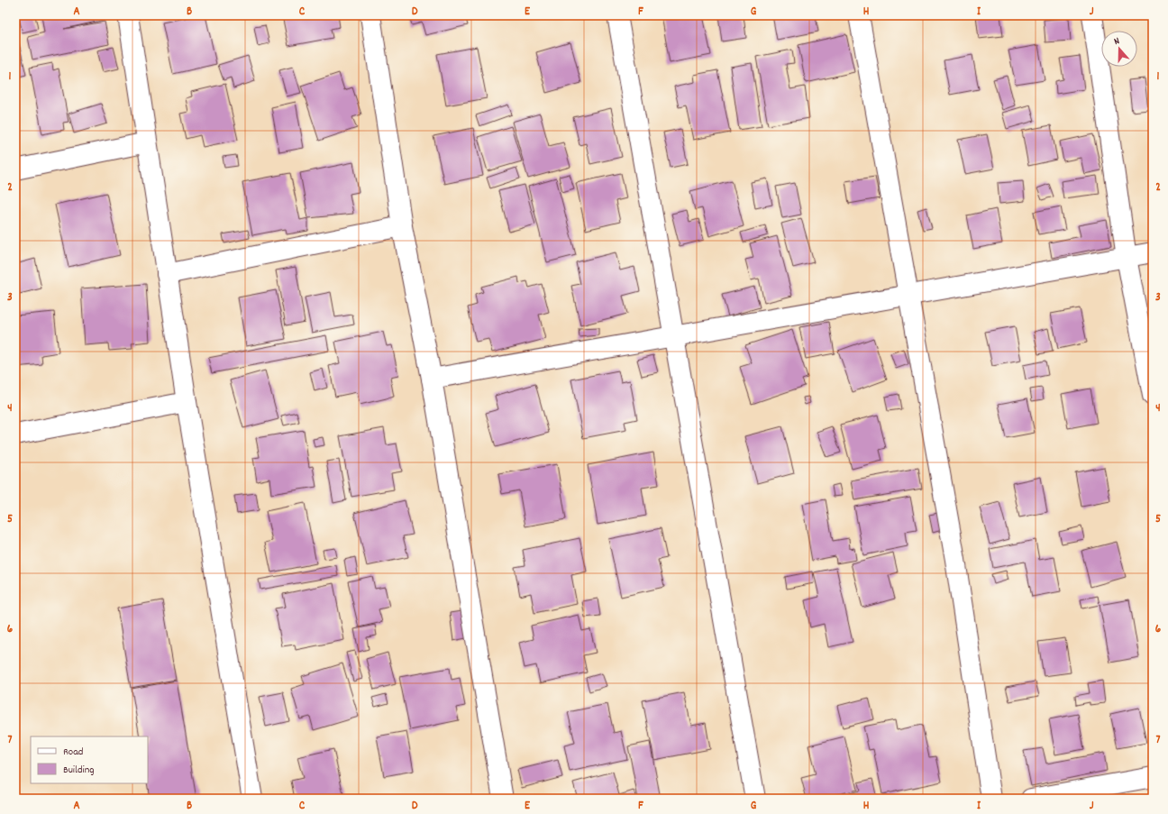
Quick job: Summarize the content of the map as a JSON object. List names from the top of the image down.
{
  "legend": ["Road", "Building"],
  "north": "top",
  "grid": {
    "columns": [
      "A",
      "B",
      "C",
      "D",
      "E",
      "F",
      "G",
      "H",
      "I",
      "J"
    ],
    "rows": [
      "1",
      "2",
      "3",
      "4",
      "5",
      "6",
      "7"
    ]
  }
}
